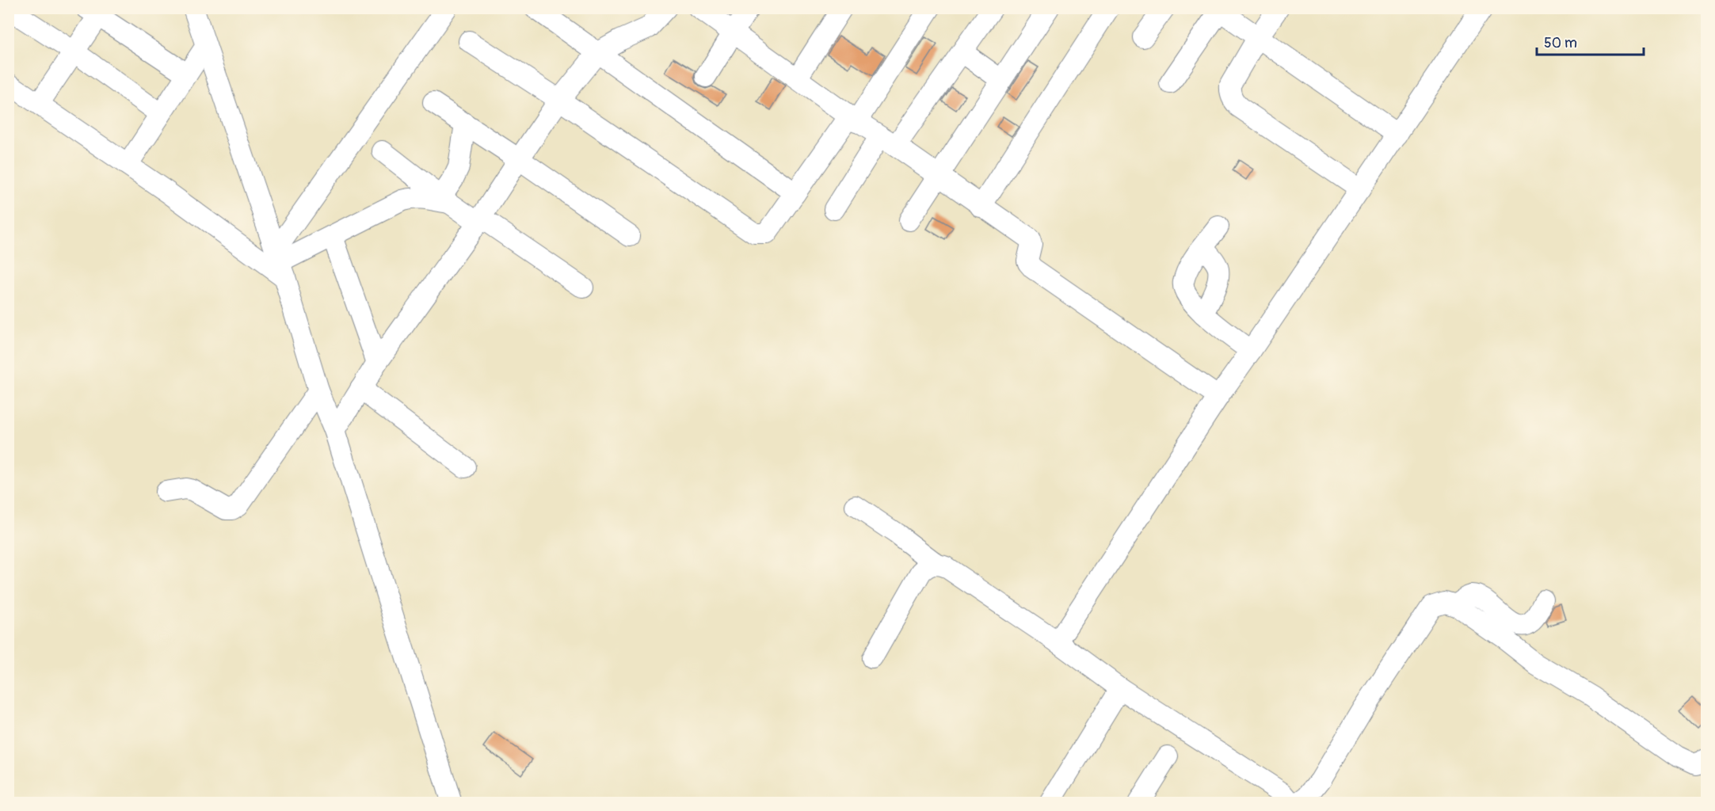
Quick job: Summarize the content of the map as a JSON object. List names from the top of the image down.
{
  "scale_bar": "50 m"
}
